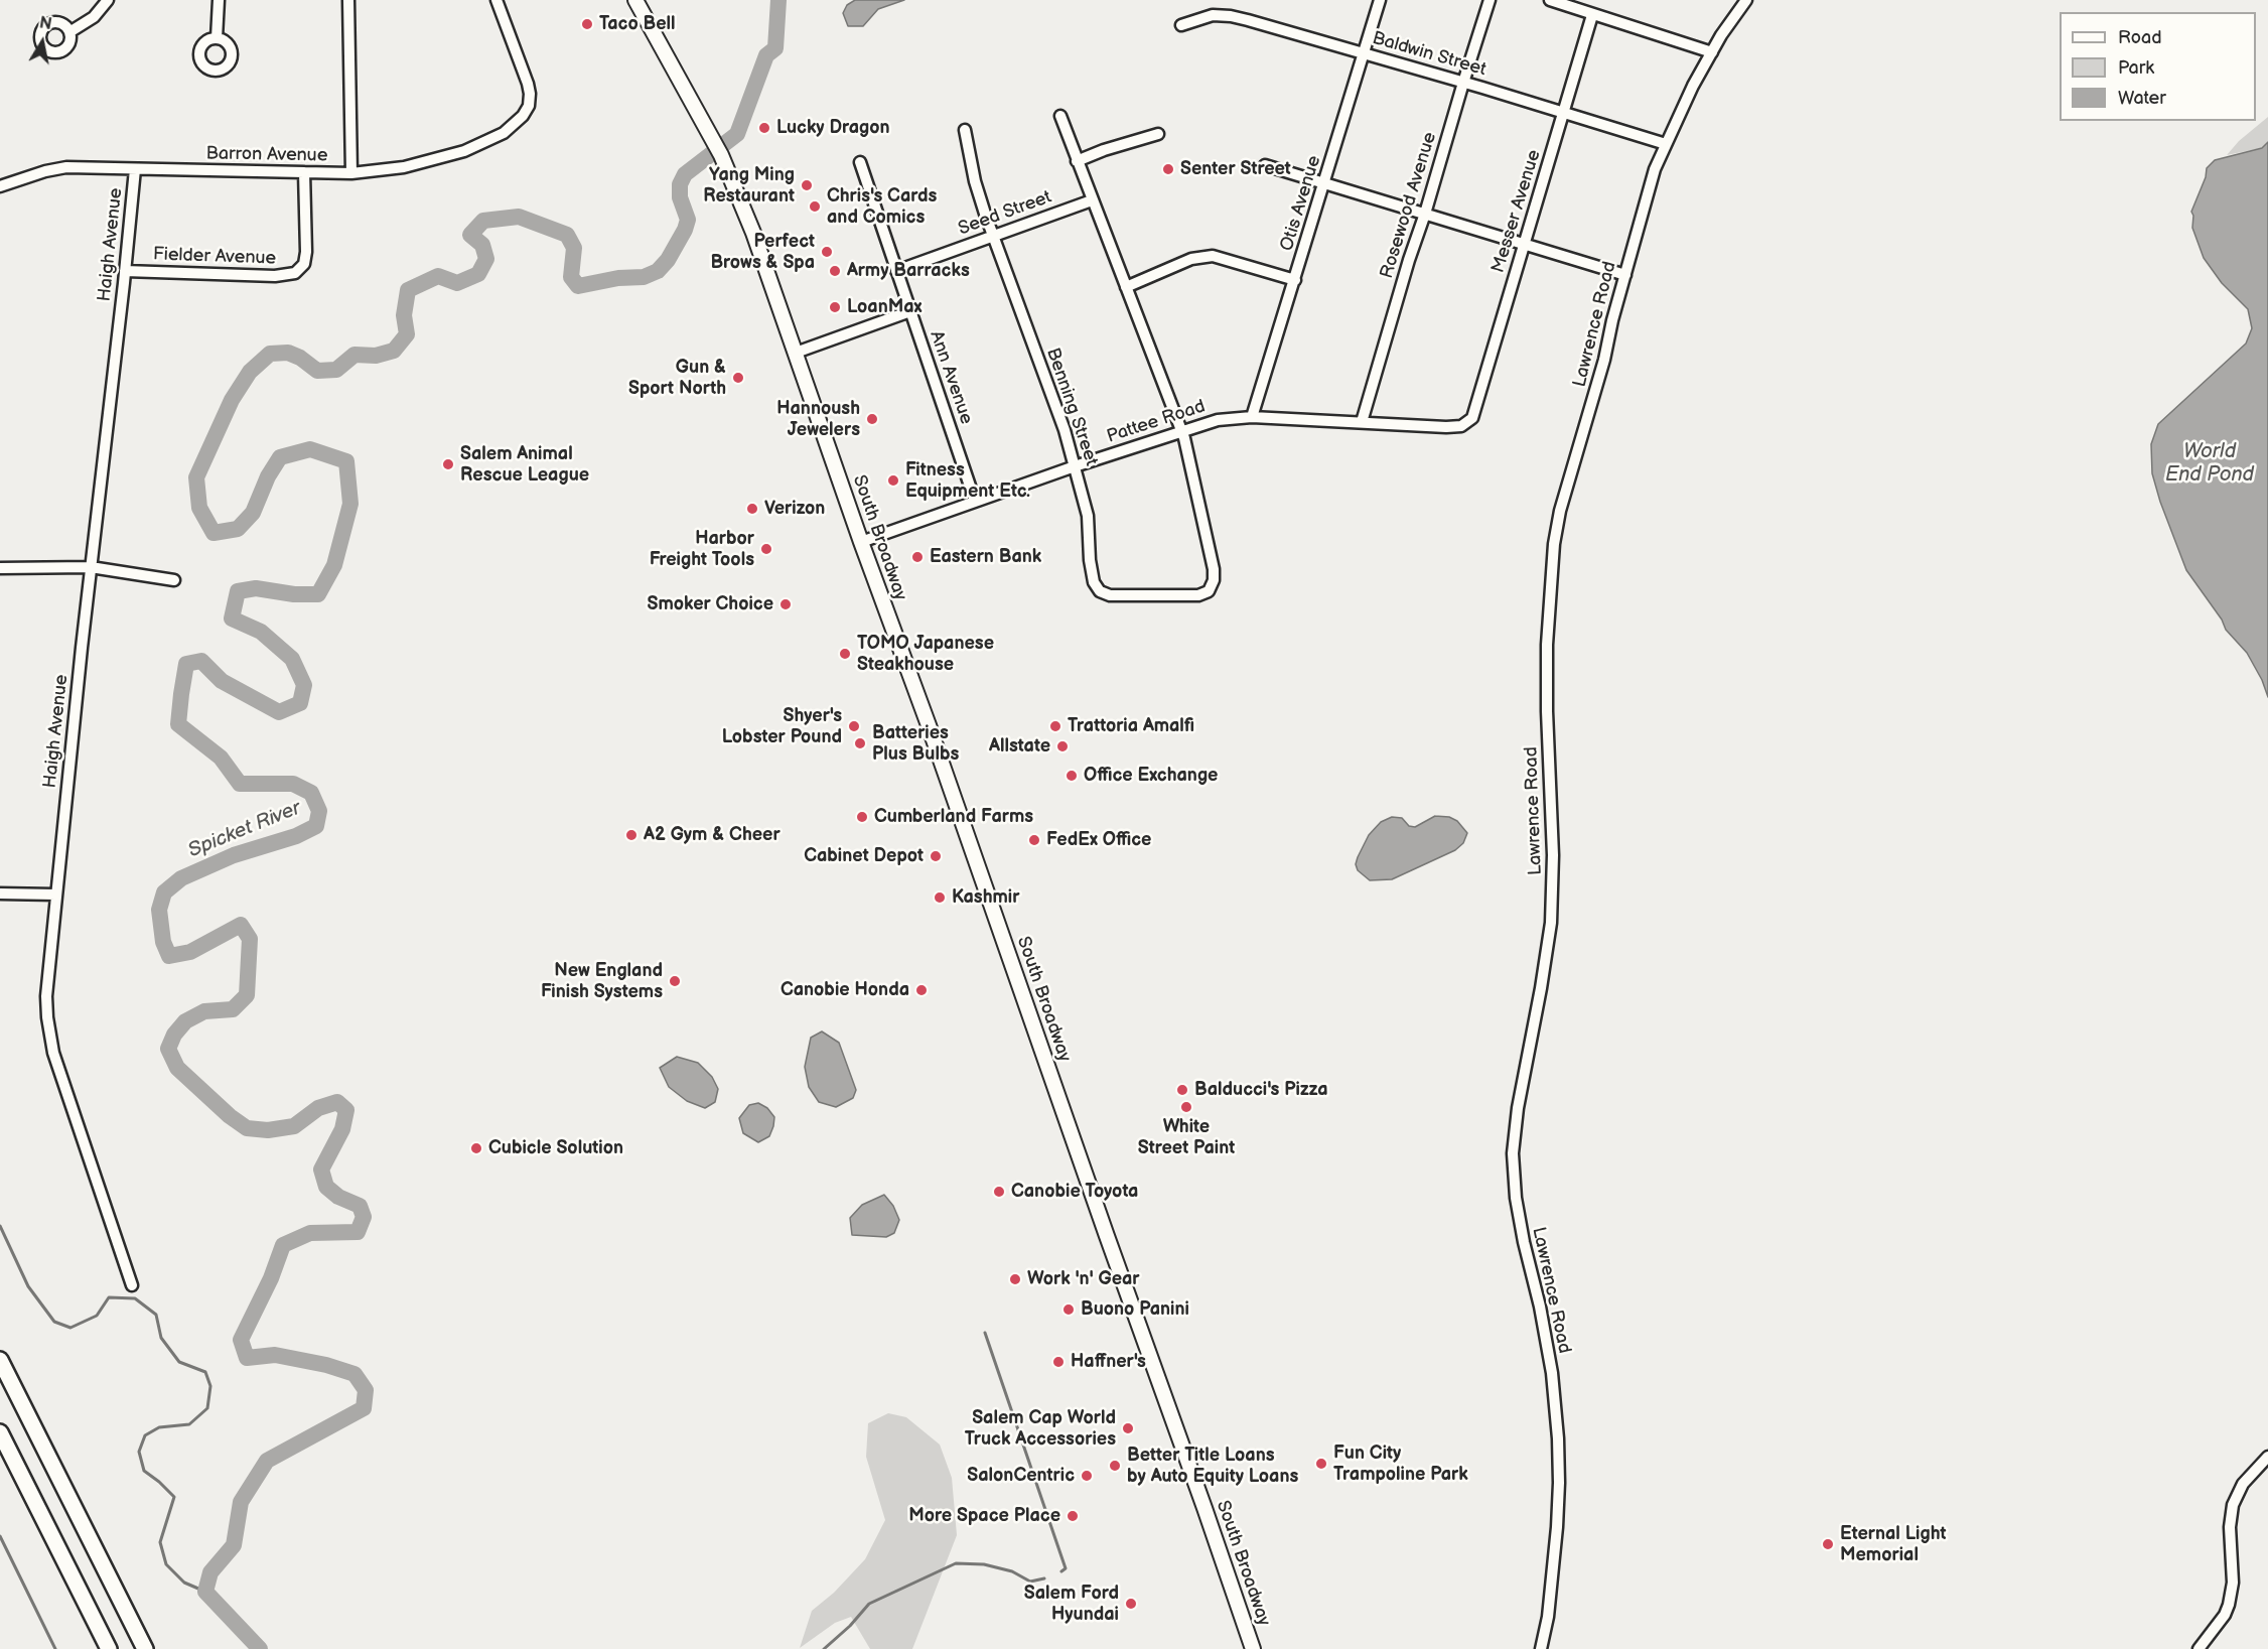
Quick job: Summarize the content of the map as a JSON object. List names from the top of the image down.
{
  "streets": {
    "main road": ["South Broadway"],
    "street": [
      "Baldwin Street",
      "Barron Avenue",
      "Otis Avenue",
      "Rosewood Avenue",
      "Messer Avenue",
      "Seed Street",
      "Haigh Avenue",
      "Fielder Avenue",
      "Lawrence Road",
      "Ann Avenue",
      "Benning Street",
      "Pattee Road"
    ]
  },
  "crossings": [
    ["Baldwin Street", "Otis Avenue"],
    ["Baldwin Street", "Rosewood Avenue"],
    ["Baldwin Street", "Messer Avenue"],
    ["Baldwin Street", "Lawrence Road"],
    ["Barron Avenue", "Haigh Avenue"],
    ["Barron Avenue", "Fielder Avenue"],
    ["Otis Avenue", "Pattee Road"],
    ["Rosewood Avenue", "Pattee Road"],
    ["Messer Avenue", "Pattee Road"],
    ["Seed Street", "Ann Avenue"],
    ["Seed Street", "Benning Street"],
    ["Haigh Avenue", "Fielder Avenue"],
    ["Ann Avenue", "Pattee Road"],
    ["Benning Street", "Pattee Road"],
    ["Pattee Road", "South Broadway"]
  ],
  "water": ["World End Pond", "Spicket River"],
  "places": [
    "Taco Bell",
    "Lucky Dragon",
    "Senter Street",
    "Yang Ming Restaurant",
    "Chris's Cards and Comics",
    "Perfect Brows & Spa",
    "Army Barracks",
    "LoanMax",
    "Gun & Sport North",
    "Hannoush Jewelers",
    "Salem Animal Rescue League",
    "Fitness Equipment Etc.",
    "Verizon",
    "Harbor Freight Tools",
    "Eastern Bank",
    "Smoker Choice",
    "TOMO Japanese Steakhouse",
    "Shyer's Lobster Pound",
    "Trattoria Amalfi",
    "Batteries Plus Bulbs",
    "Allstate",
    "Office Exchange",
    "Cumberland Farms",
    "A2 Gym & Cheer",
    "FedEx Office",
    "Cabinet Depot",
    "Kashmir",
    "New England Finish Systems",
    "Canobie Honda",
    "Balducci's Pizza",
    "White Street Paint",
    "Cubicle Solution",
    "Canobie Toyota",
    "Work 'n' Gear",
    "Buono Panini",
    "Haffner's",
    "Salem Cap World Truck Accessories",
    "Fun City Trampoline Park",
    "Better Title Loans by Auto Equity Loans",
    "SalonCentric",
    "More Space Place",
    "Eternal Light Memorial",
    "Salem Ford Hyundai"
  ],
  "legend": ["Road", "Park", "Water"],
  "north": "top"
}
